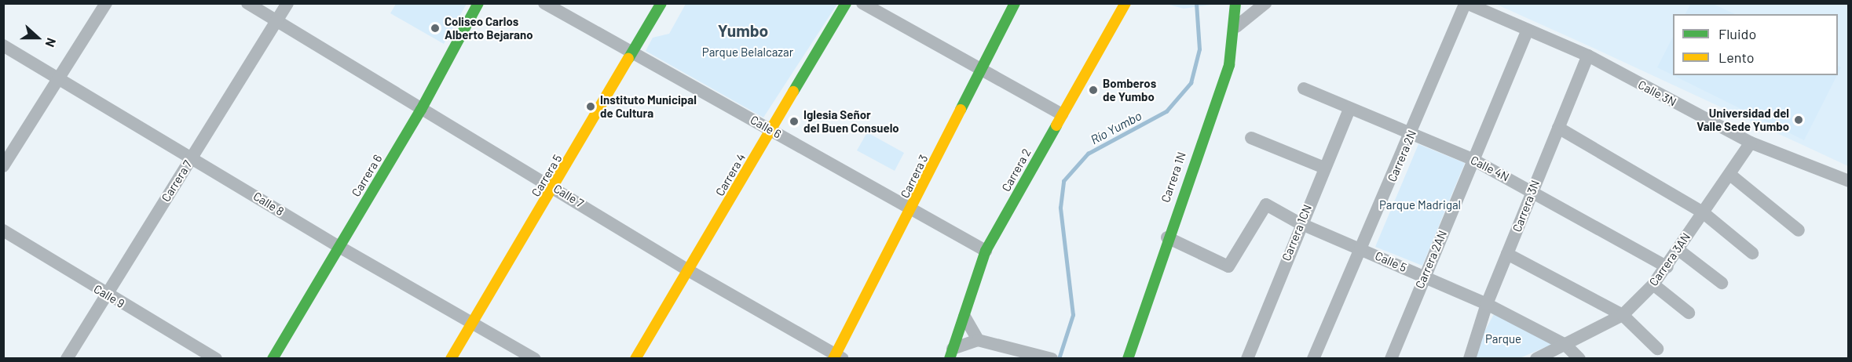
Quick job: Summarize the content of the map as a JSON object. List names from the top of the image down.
{
  "streets": {
    "street": [
      "Calle 3N",
      "Calle 6",
      "Carrera 2N",
      "Calle 4N",
      "Carrera 2",
      "Carrera 4",
      "Carrera 6",
      "Carrera 5",
      "Carrera 3",
      "Carrera 1N",
      "Carrera 7",
      "Calle 7",
      "Calle 8",
      "Carrera 3N",
      "Carrera 1CN",
      "Carrera 2AN",
      "Carrera 3AN",
      "Calle 5",
      "Calle 9"
    ]
  },
  "crossings": [
    ["Calle 3N", "Carrera 2N"],
    ["Calle 3N", "Carrera 3N"],
    ["Calle 3N", "Carrera 2AN"],
    ["Calle 3N", "Carrera 3AN"],
    ["Calle 6", "Carrera 2"],
    ["Calle 6", "Carrera 4"],
    ["Calle 6", "Carrera 5"],
    ["Calle 6", "Carrera 3"],
    ["Carrera 2N", "Calle 4N"],
    ["Carrera 2N", "Calle 5"],
    ["Calle 4N", "Carrera 3N"],
    ["Calle 4N", "Carrera 1CN"],
    ["Calle 4N", "Carrera 2AN"],
    ["Calle 4N", "Carrera 3AN"],
    ["Carrera 4", "Calle 7"],
    ["Carrera 6", "Calle 7"],
    ["Carrera 6", "Calle 8"],
    ["Carrera 5", "Calle 7"],
    ["Carrera 5", "Calle 8"],
    ["Carrera 3", "Calle 7"],
    ["Carrera 1N", "Calle 5"],
    ["Carrera 7", "Calle 7"],
    ["Carrera 7", "Calle 8"],
    ["Carrera 7", "Calle 9"],
    ["Carrera 3N", "Calle 5"],
    ["Carrera 1CN", "Calle 5"],
    ["Carrera 2AN", "Calle 5"],
    ["Carrera 3AN", "Calle 5"]
  ],
  "districts": ["Yumbo"],
  "water": ["Río Yumbo"],
  "parks": ["Parque Belalcazar", "Parque Madrigal", "Parque"],
  "places": [
    "Coliseo Carlos Alberto Bejarano",
    "Bomberos de Yumbo",
    "Instituto Municipal de Cultura",
    "Universidad del Valle Sede Yumbo",
    "Iglesia Señor del Buen Consuelo"
  ],
  "legend": ["Fluido", "Lento"],
  "north": "right"
}
